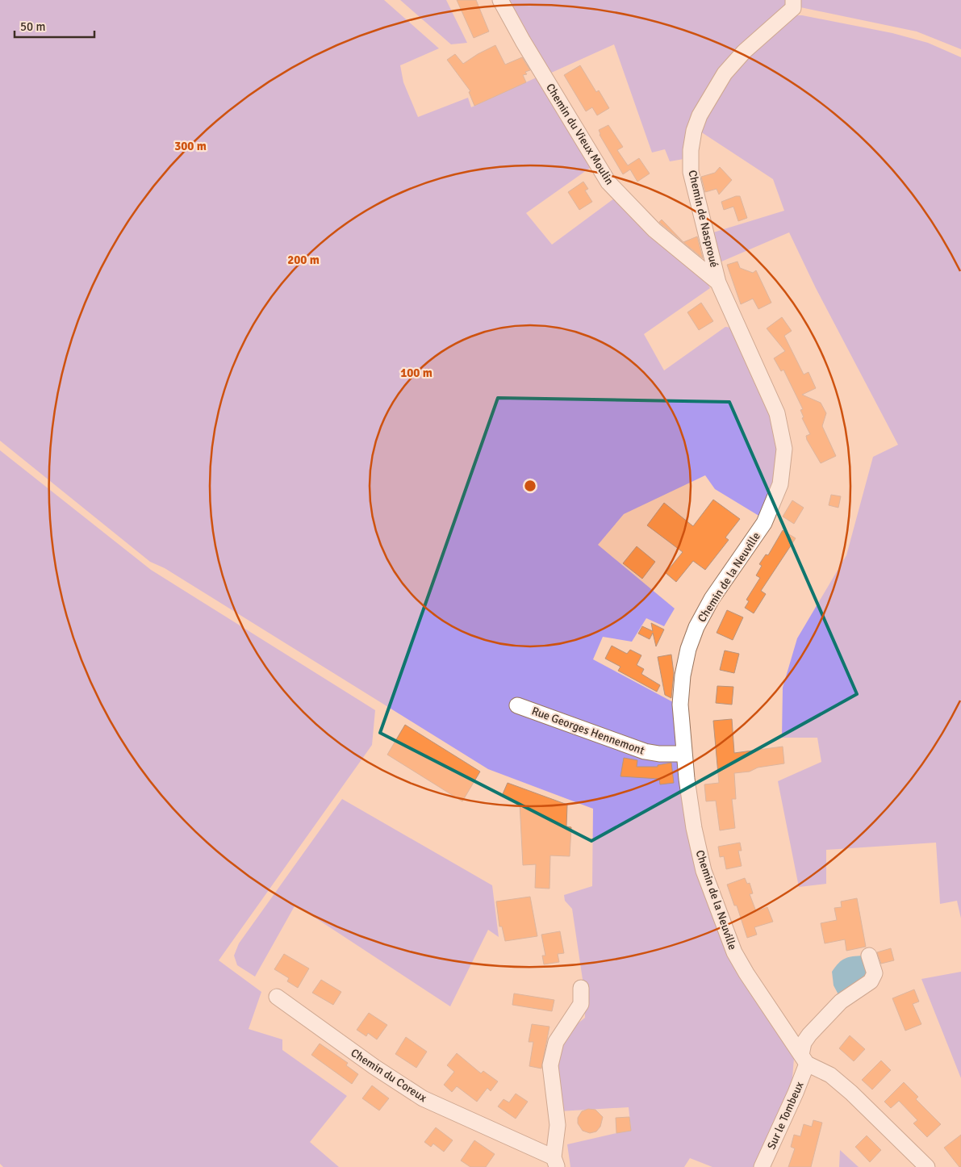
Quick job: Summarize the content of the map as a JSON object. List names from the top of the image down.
{
  "streets": {
    "street": [
      "Chemin du Vieux Moulin",
      "Chemin de Nasproué",
      "Chemin de la Neuville",
      "Rue Georges Hennemont",
      "Chemin du Coreux",
      "Sur le Tombeux"
    ]
  },
  "crossings": [
    ["Chemin du Vieux Moulin", "Chemin de Nasproué"],
    ["Chemin du Vieux Moulin", "Chemin de la Neuville"],
    ["Chemin de Nasproué", "Chemin de la Neuville"],
    ["Chemin de la Neuville", "Rue Georges Hennemont"],
    ["Chemin de la Neuville", "Sur le Tombeux"]
  ],
  "scale_bar": "50 m",
  "rings": ["300 m", "200 m", "100 m"]
}
